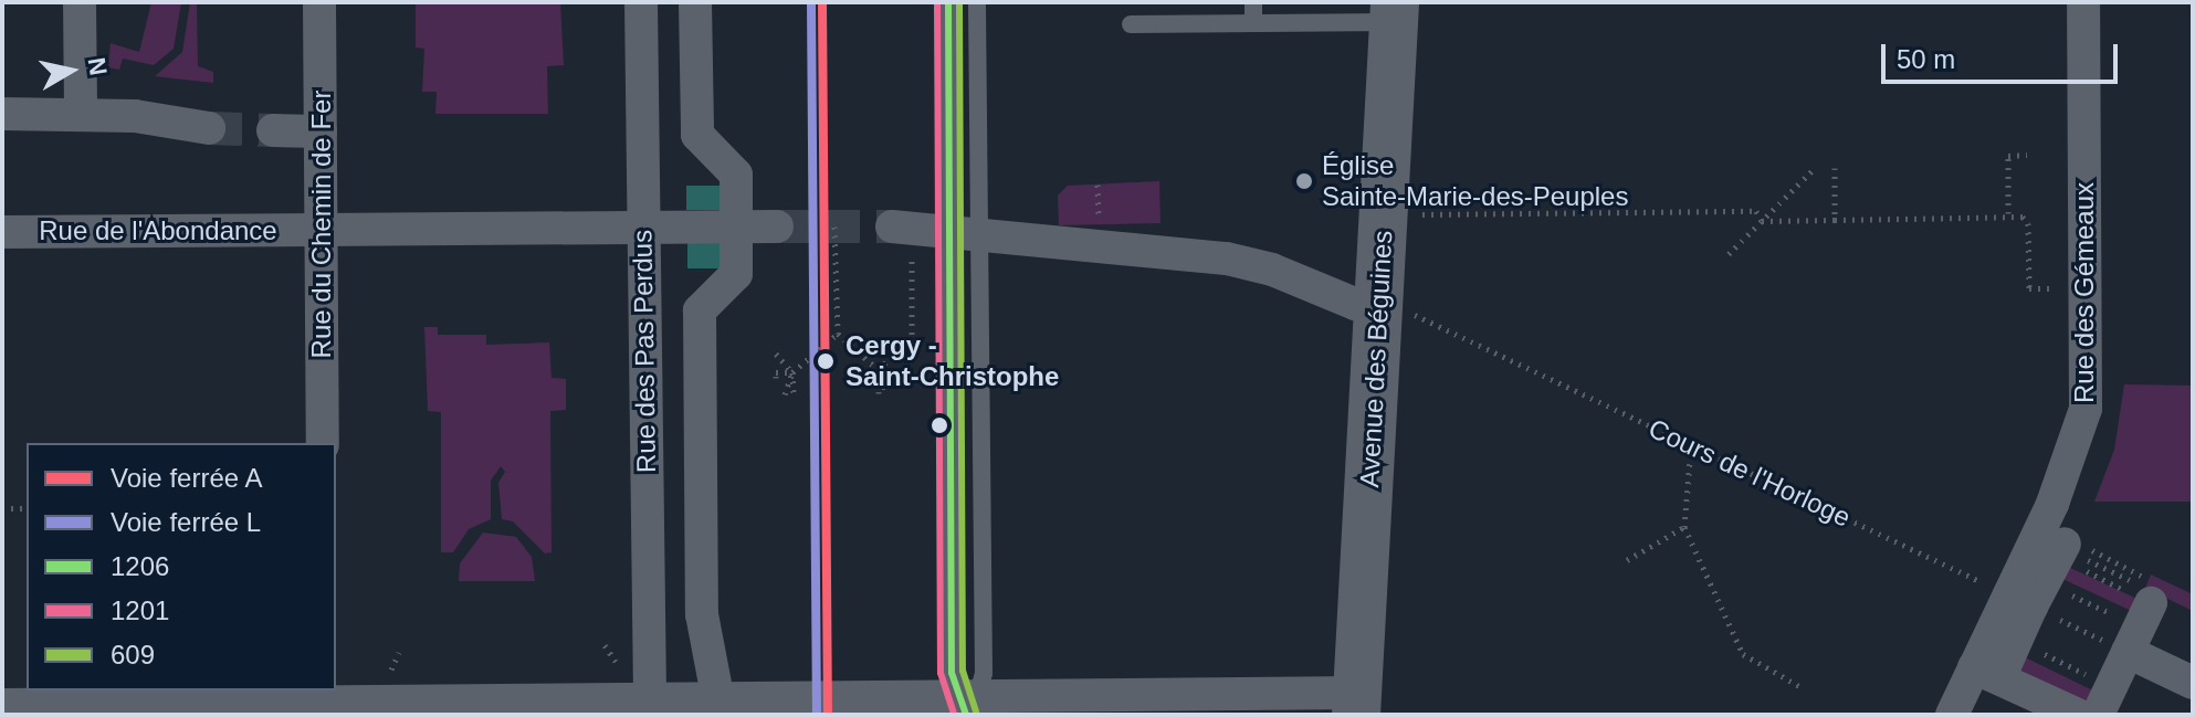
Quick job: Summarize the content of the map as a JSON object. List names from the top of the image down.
{
  "streets": {
    "street": [
      "Rue du Chemin de Fer",
      "Rue de l'Abondance",
      "Rue des Gémeaux",
      "Rue des Pas Perdus",
      "Avenue des Béguines"
    ],
    "path": ["Cours de l'Horloge"]
  },
  "crossings": [
    ["Rue du Chemin de Fer", "Rue de l'Abondance"],
    ["Rue de l'Abondance", "Rue des Pas Perdus"],
    ["Rue des Gémeaux", "Cours de l'Horloge"],
    ["Avenue des Béguines", "Cours de l'Horloge"]
  ],
  "places": ["Église Sainte-Marie-des-Peuples", "Cergy - Saint-Christophe"],
  "lines": [
    "rail line A",
    "rail line L",
    "transit line 1206",
    "transit line 1201",
    "transit line 609"
  ],
  "legend": [
    "Voie ferrée A",
    "Voie ferrée L",
    "1206",
    "1201",
    "609"
  ],
  "scale_bar": "50 m",
  "north": "right"
}
